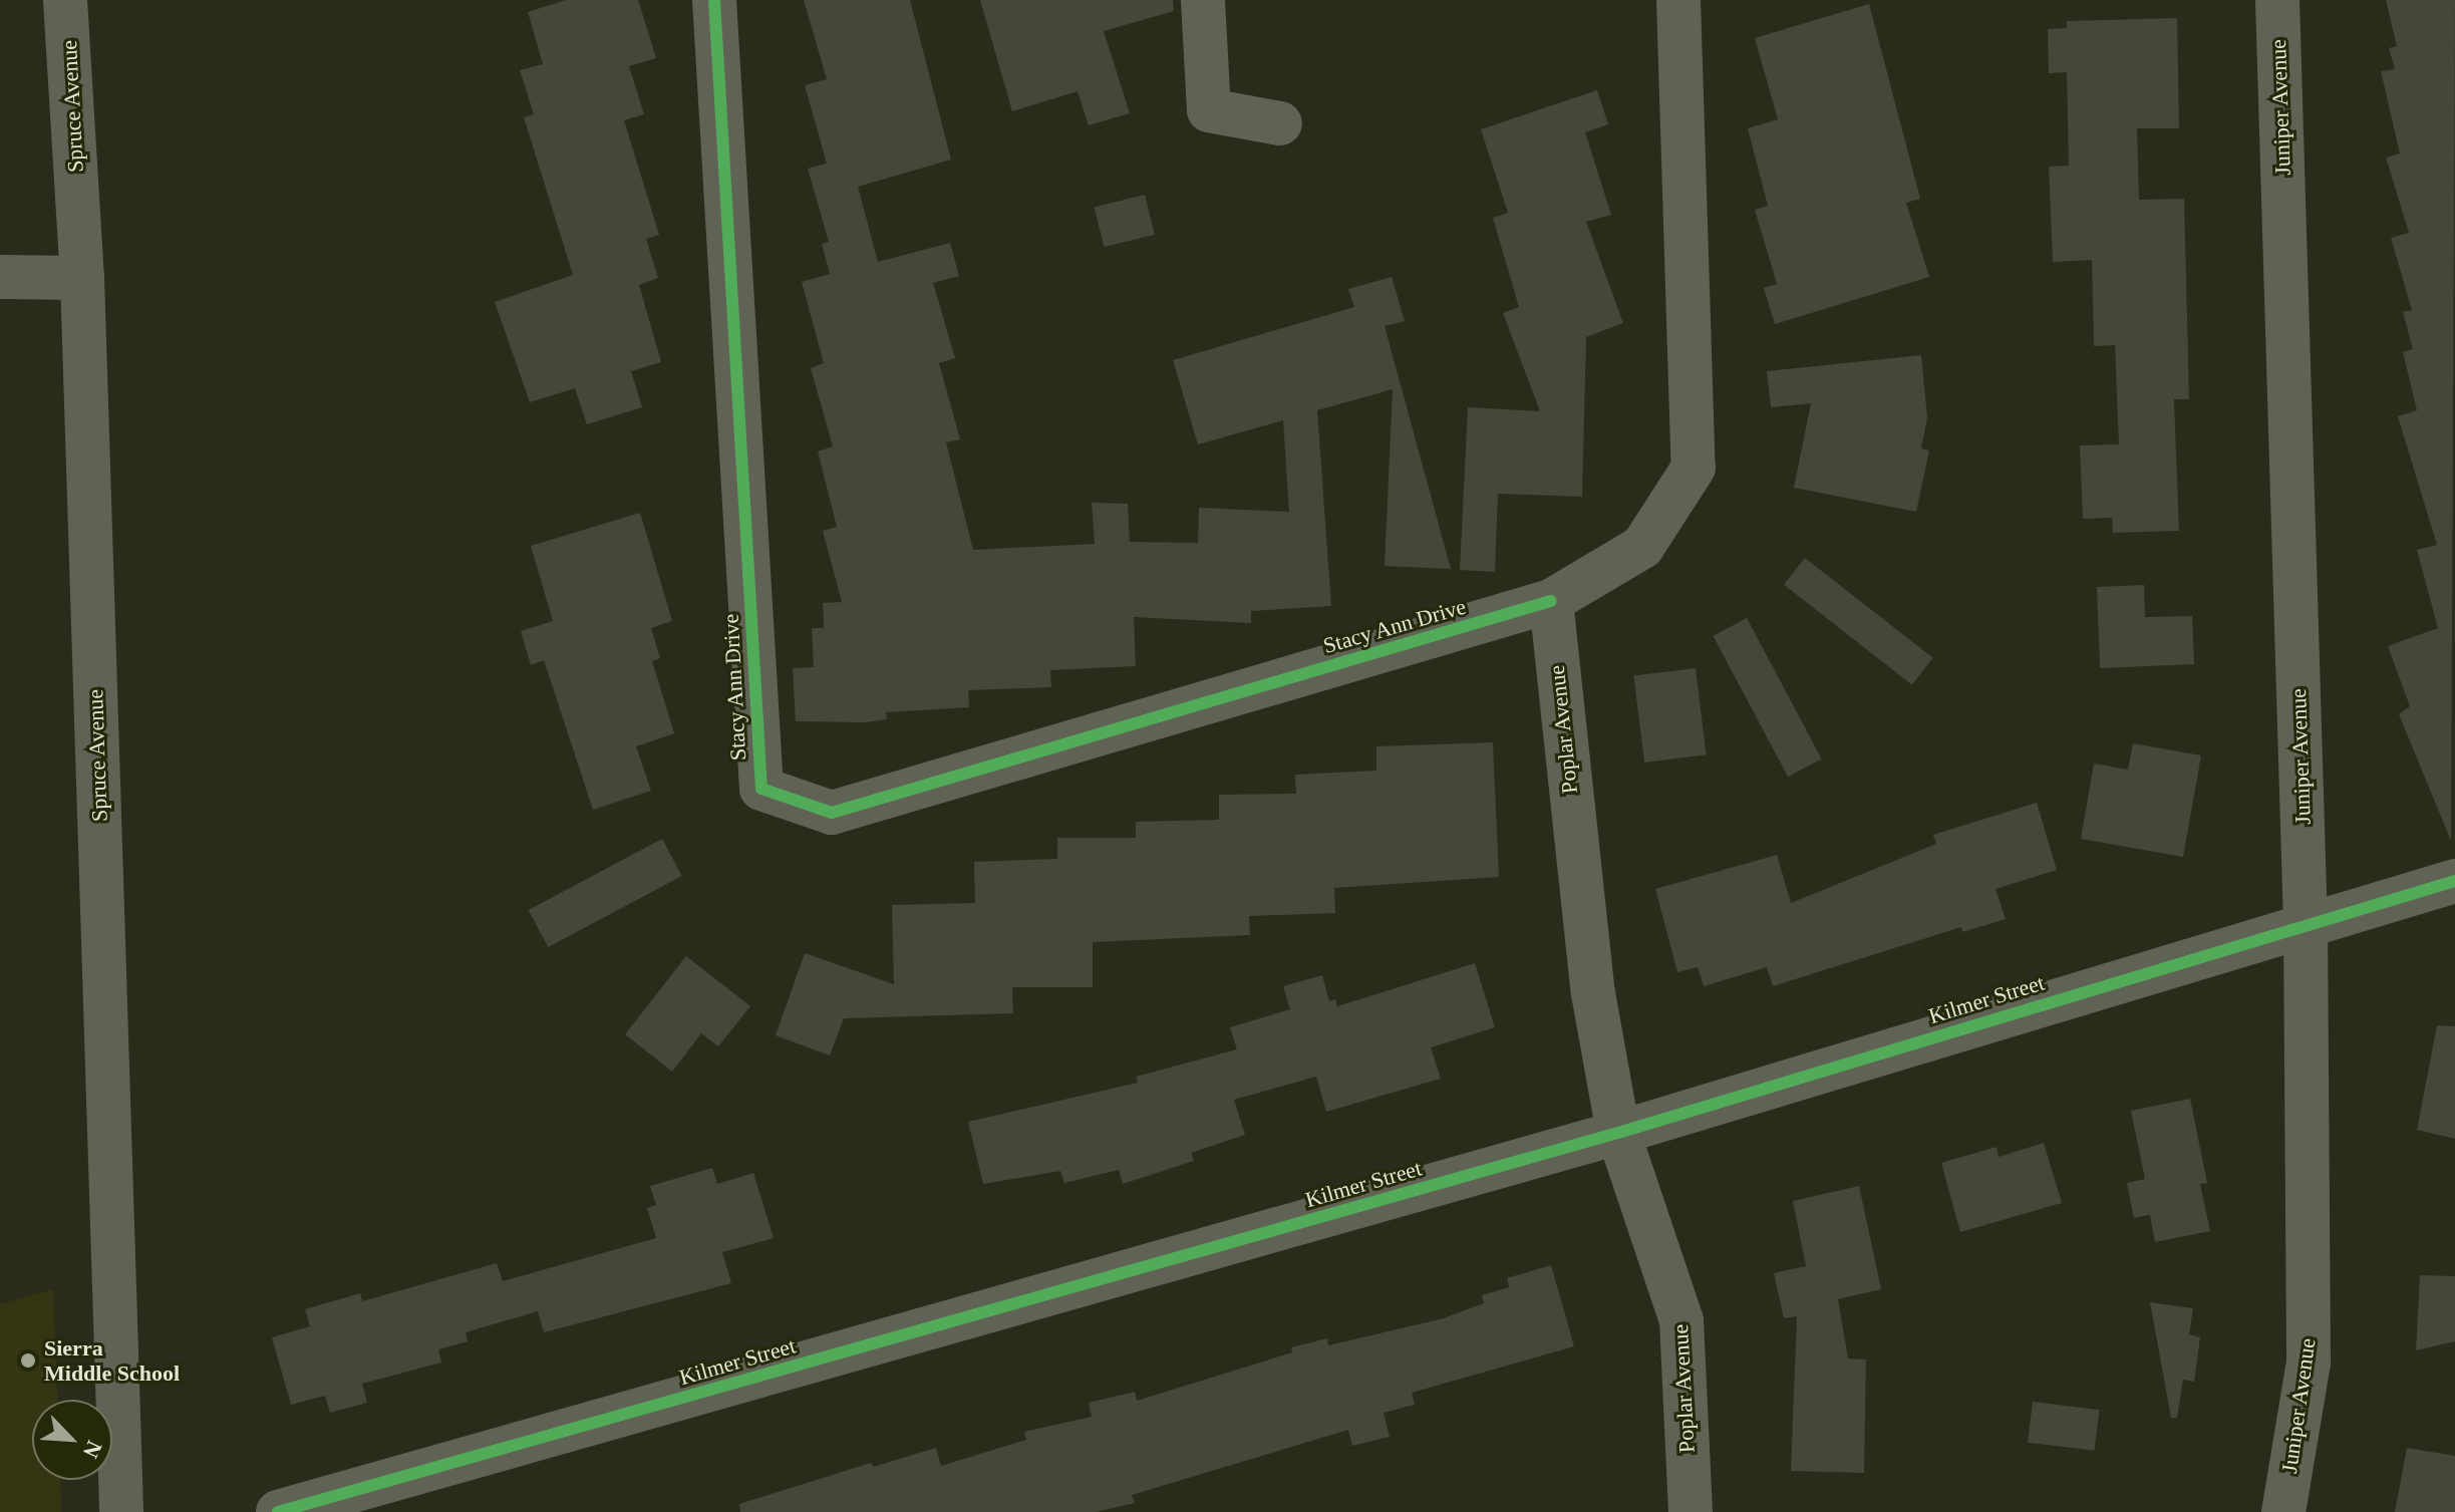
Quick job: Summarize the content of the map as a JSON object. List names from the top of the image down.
{
  "streets": {
    "street": [
      "Spruce Avenue",
      "Juniper Avenue",
      "Stacy Ann Drive",
      "Poplar Avenue",
      "Kilmer Street"
    ]
  },
  "crossings": [
    ["Juniper Avenue", "Kilmer Street"],
    ["Stacy Ann Drive", "Poplar Avenue"],
    ["Poplar Avenue", "Kilmer Street"]
  ],
  "places": ["Sierra Middle School"],
  "north": "bottom right"
}
